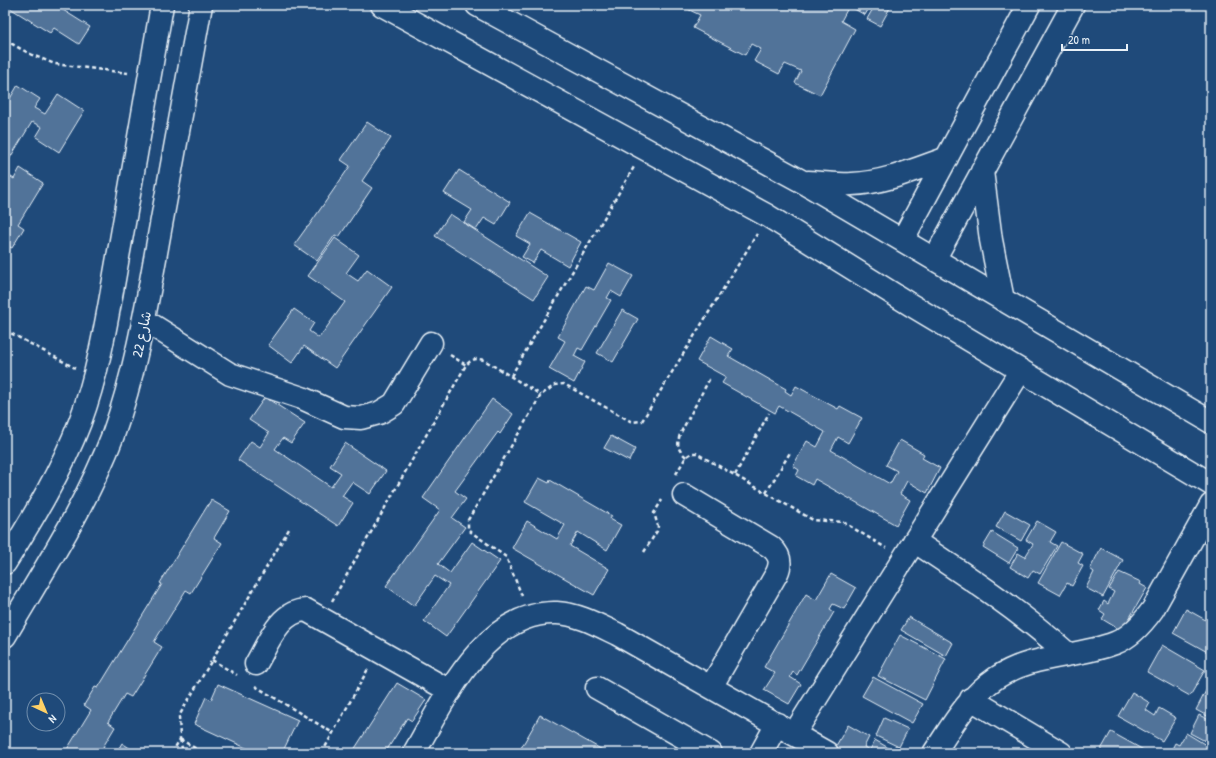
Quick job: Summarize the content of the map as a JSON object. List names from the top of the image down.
{
  "streets": {
    "street": ["شارع 22"]
  },
  "scale_bar": "20 m",
  "north": "bottom right"
}
